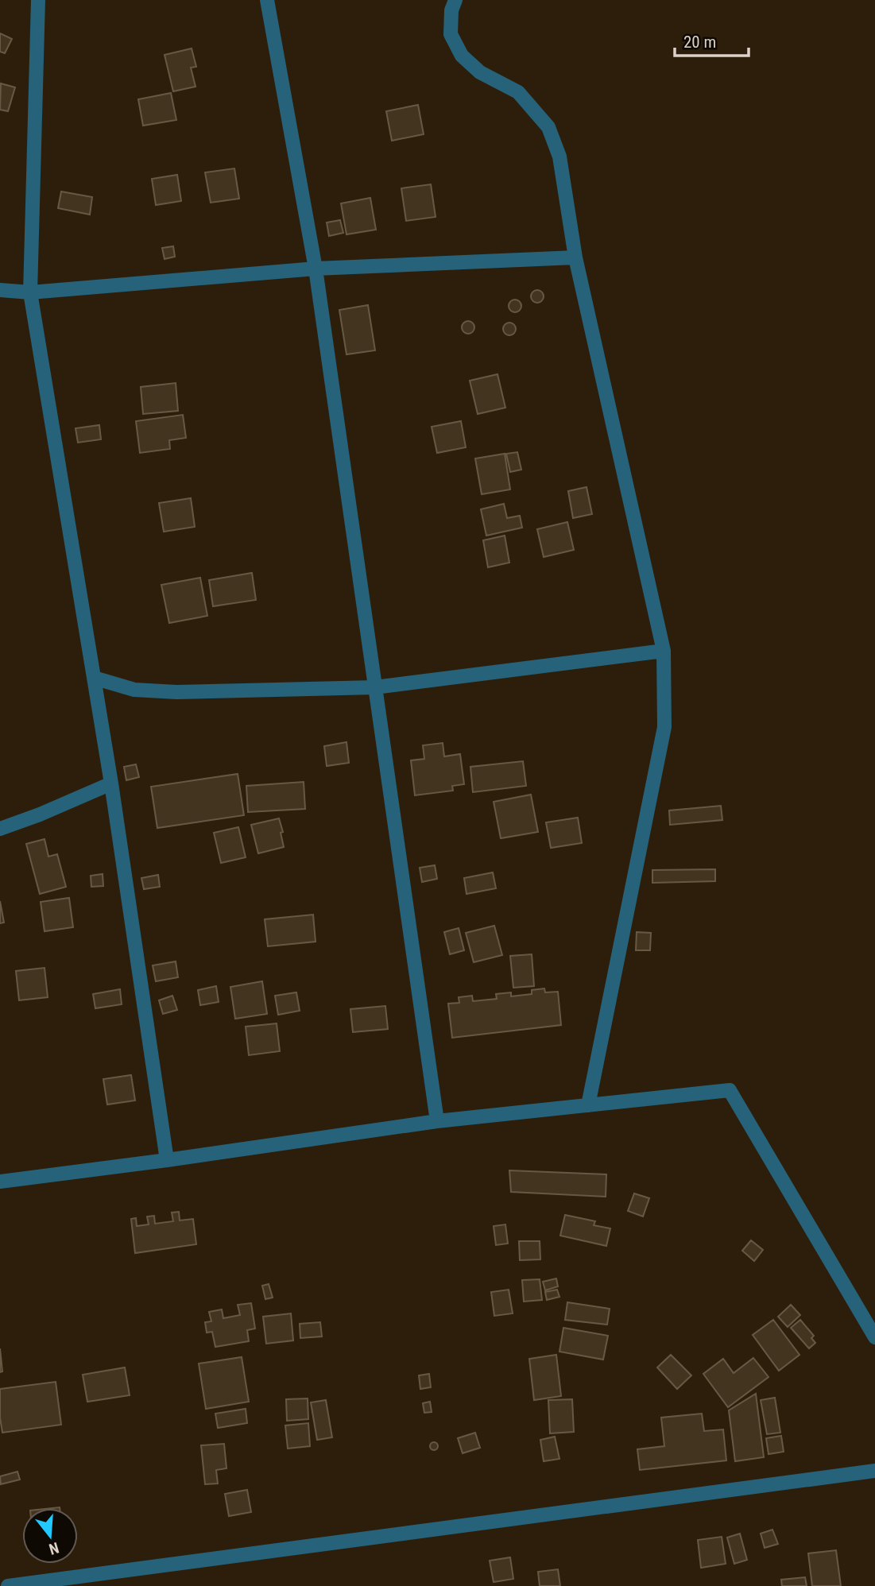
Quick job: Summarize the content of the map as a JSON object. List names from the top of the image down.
{
  "scale_bar": "20 m",
  "north": "bottom"
}
